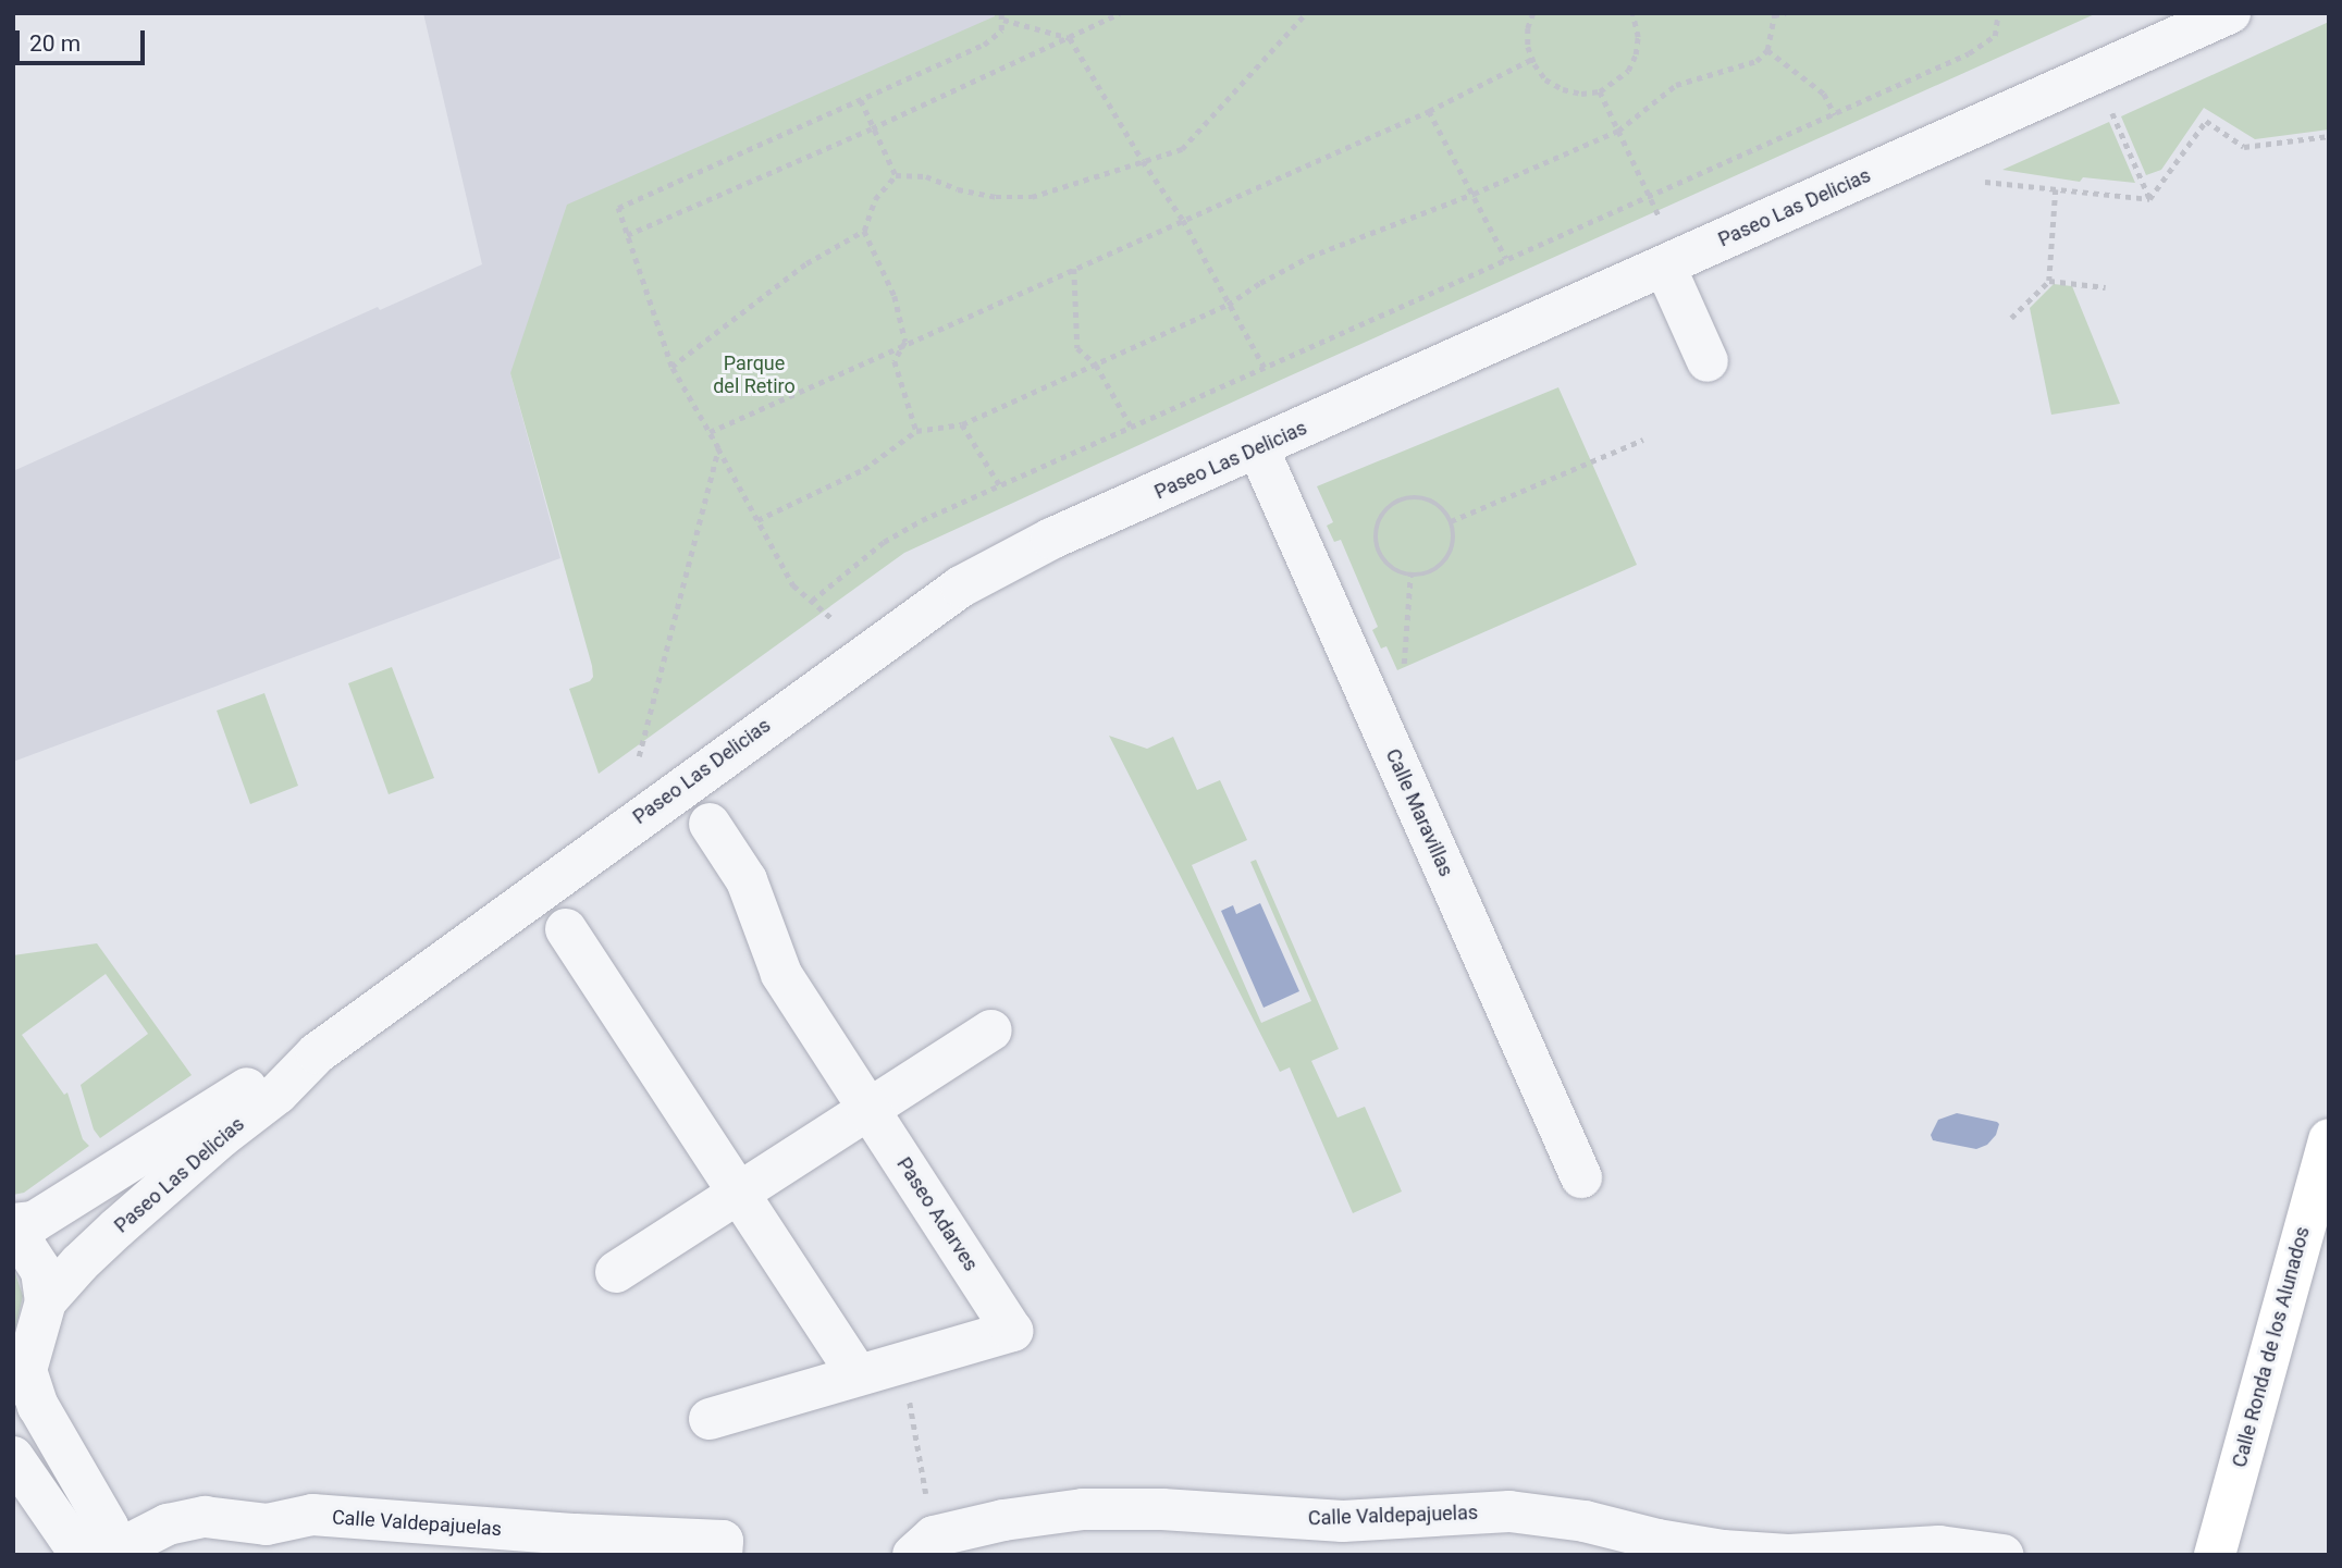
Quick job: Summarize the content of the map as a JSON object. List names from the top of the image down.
{
  "streets": {
    "main road": ["Calle Ronda de los Alunados"],
    "street": [
      "Paseo Las Delicias",
      "Calle Maravillas",
      "Paseo Adarves",
      "Calle Valdepajuelas"
    ]
  },
  "crossings": [
    ["Paseo Las Delicias", "Calle Maravillas"]
  ],
  "parks": ["Parque del Retiro"],
  "scale_bar": "20 m"
}
